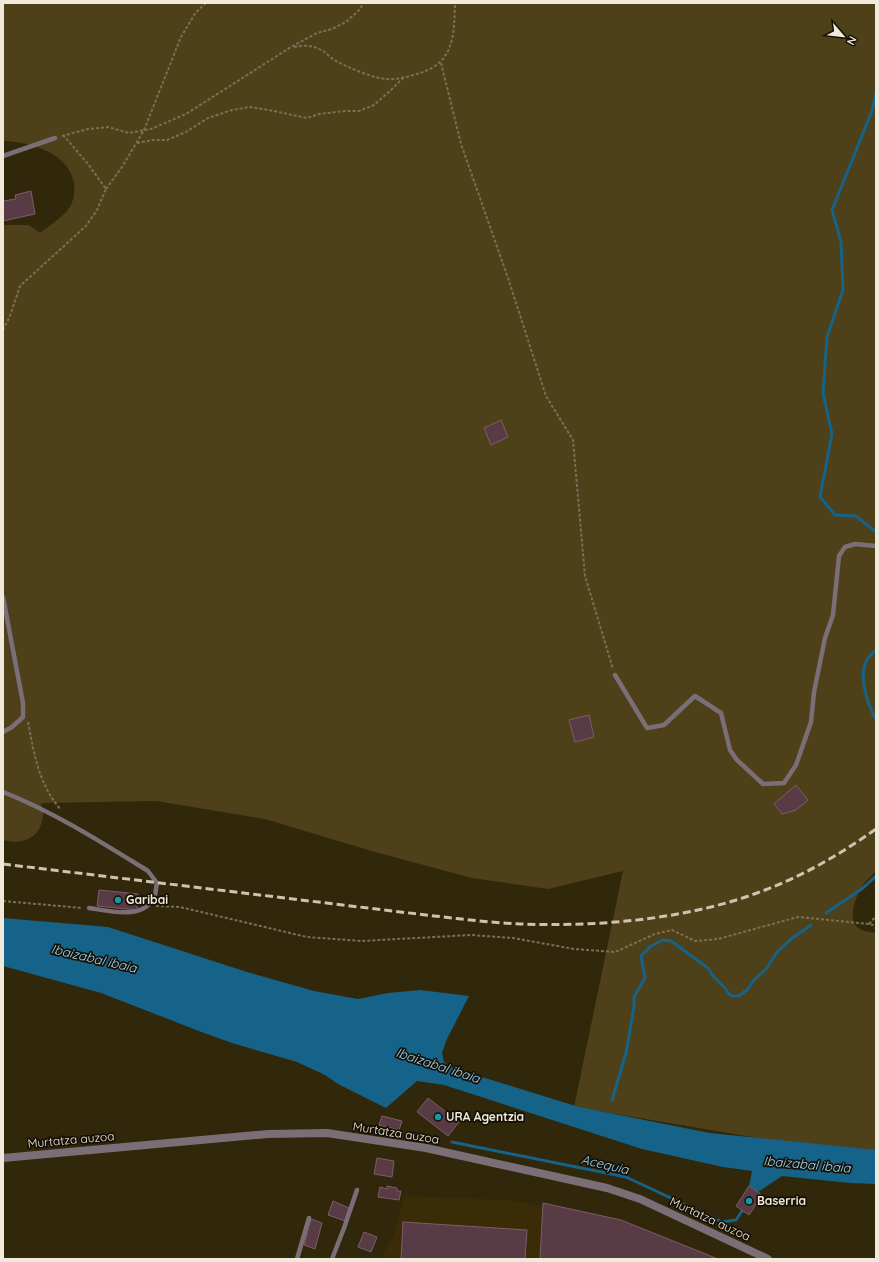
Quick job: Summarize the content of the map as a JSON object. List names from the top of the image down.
{
  "streets": {
    "street": ["Murtatza auzoa"]
  },
  "water": ["Ibaizabal ibaia", "Acequia"],
  "places": ["Garibai", "URA Agentzia", "Baserria"],
  "north": "bottom right"
}
